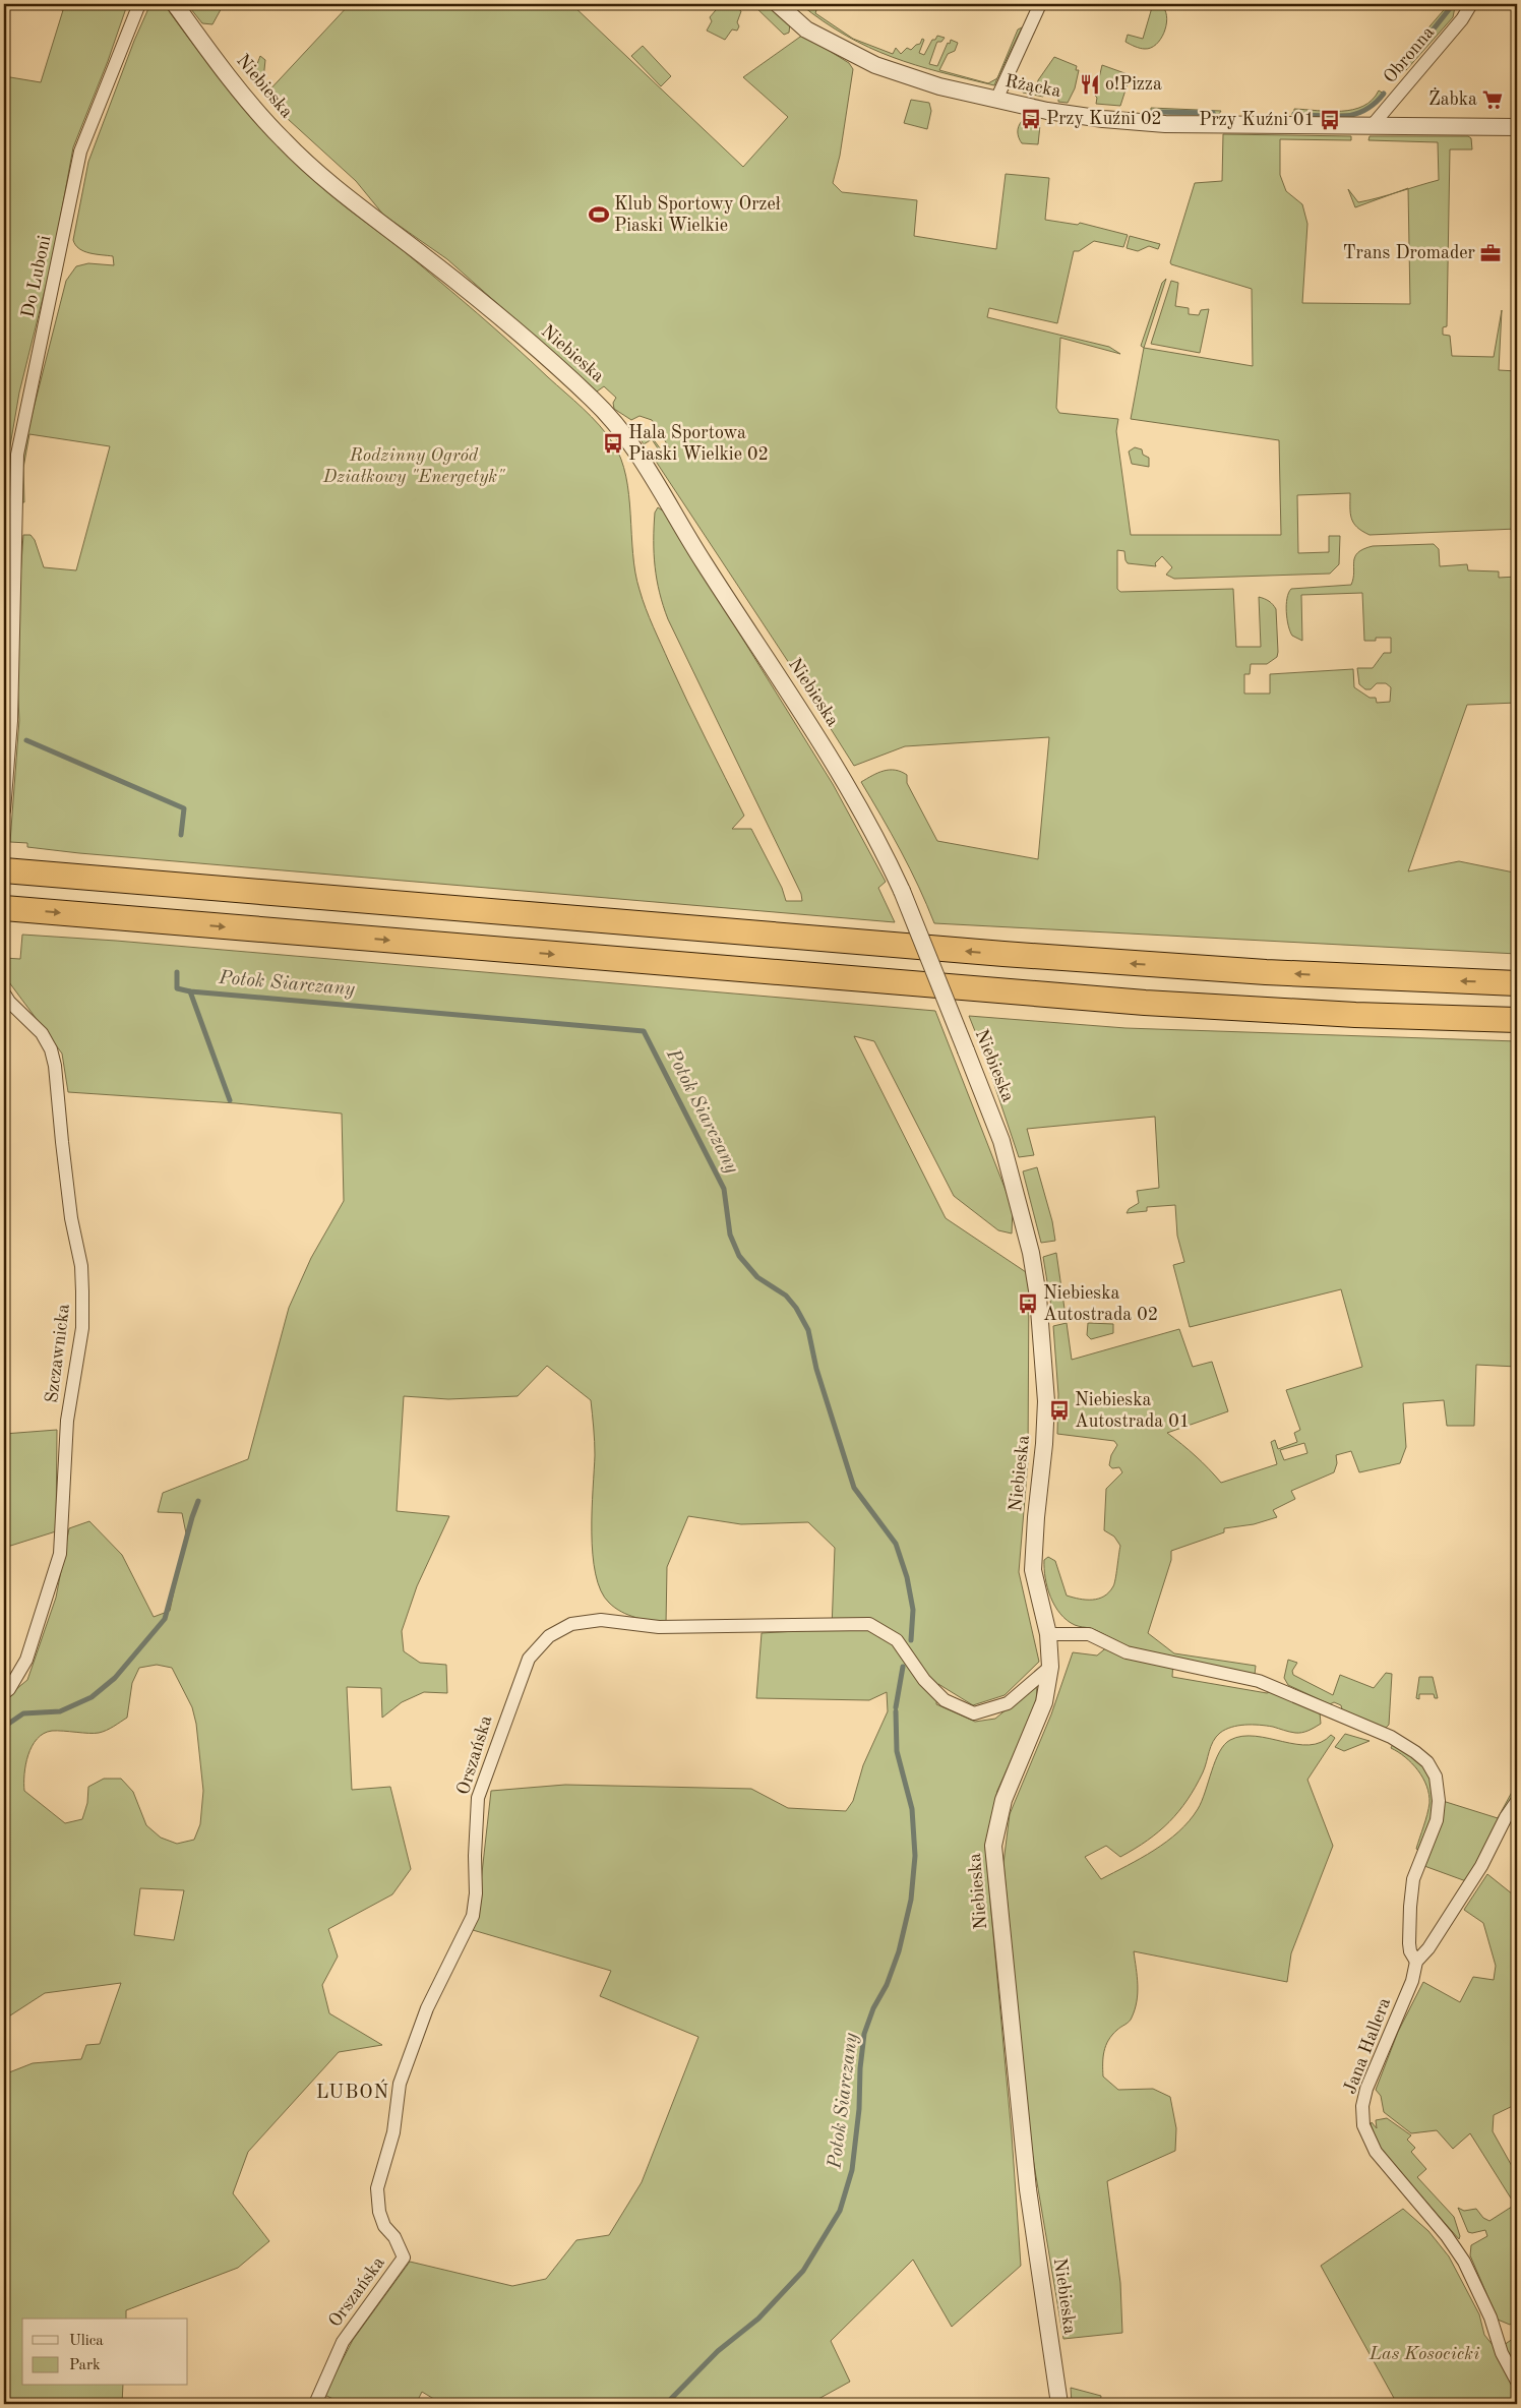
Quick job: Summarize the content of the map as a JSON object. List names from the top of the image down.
{
  "streets": {
    "street": [
      "Obronna",
      "Niebieska",
      "Rżącka",
      "Do Luboni",
      "Szczawnicka",
      "Orszańska",
      "Jana Hallera"
    ]
  },
  "crossings": [
    ["Obronna", "Rżącka"],
    ["Niebieska", "Orszańska"]
  ],
  "districts": ["LUBOŃ"],
  "water": ["Potok Siarczany"],
  "parks": ["Rodzinny Ogród Działkowy \"Energetyk\"", "Las Kosocicki"],
  "places": {
    "restaurant": ["o!Pizza"],
    "supermarket": ["Żabka"],
    "bus stop": [
      "Przy Kuźni 02",
      "Przy Kuźni 01",
      "Hala Sportowa Piaski Wielkie 02",
      "Niebieska Autostrada 02",
      "Niebieska Autostrada 01"
    ],
    "sports": ["Klub Sportowy Orzeł Piaski Wielkie"],
    "office": ["Trans Dromader"]
  },
  "legend": ["Ulica", "Park"]
}
